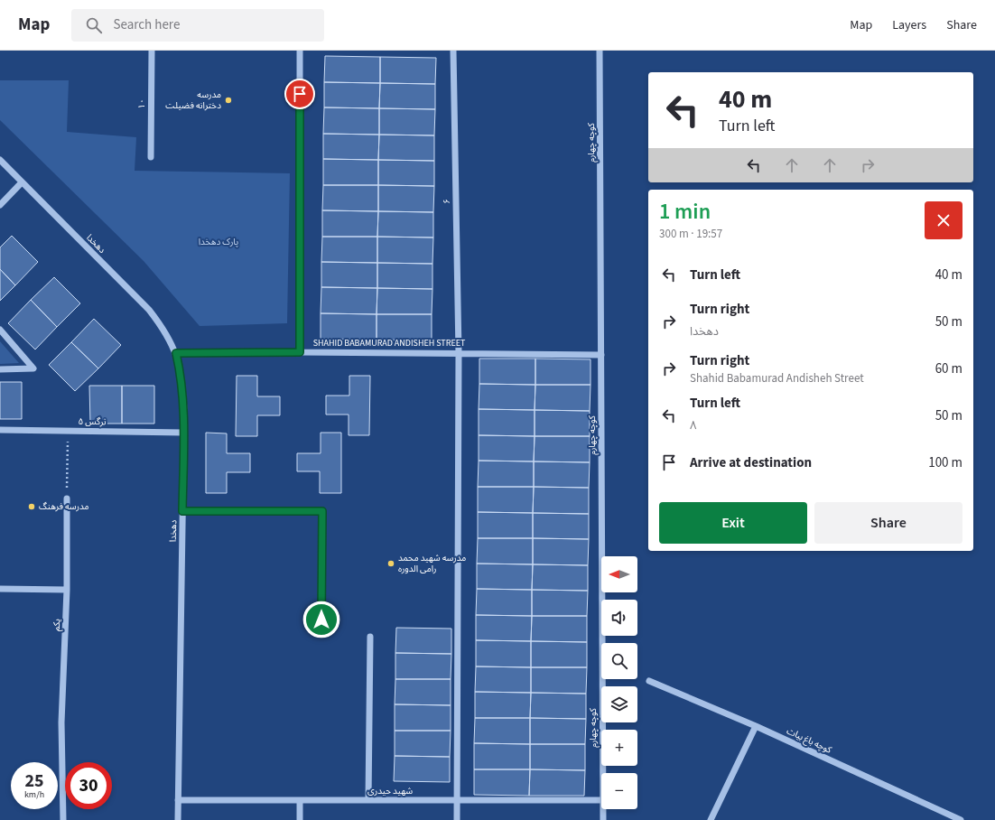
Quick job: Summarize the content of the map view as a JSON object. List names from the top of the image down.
{
  "streets": {
    "street": [
      "۱۰",
      "کوچه چهارم",
      "۶",
      "دهخدا",
      "SHAHID BABAMURAD ANDISHEH STREET",
      "نرگس ۵",
      "یکم",
      "کوچه باغ بیات",
      "شهید حیدری"
    ]
  },
  "crossings": [
    ["کوچه چهارم", "SHAHID BABAMURAD ANDISHEH STREET"],
    ["۶", "SHAHID BABAMURAD ANDISHEH STREET"],
    ["۶", "شهید حیدری"],
    ["دهخدا", "SHAHID BABAMURAD ANDISHEH STREET"],
    ["دهخدا", "نرگس ۵"],
    ["دهخدا", "شهید حیدری"]
  ],
  "parks": ["پارک دهخدا"],
  "places": ["مدرسه دخترانه فضيلت", "مدرسه فرهنگ", "مدرسه شهید محمد رامی الدوره"],
  "north": "left",
  "page": {
    "header": "Map",
    "search": "Search here",
    "nav": ["Map", "Layers", "Share"],
    "turn": ["40 m", "Turn left"],
    "heading": ["1 min", "300 m · 19:57"],
    "list": [
      {
        "name": "Turn left",
        "value": "40 m"
      },
      {
        "name": "Turn right",
        "note": "دهخدا",
        "value": "50 m"
      },
      {
        "name": "Turn right",
        "note": "Shahid Babamurad Andisheh Street",
        "value": "60 m"
      },
      {
        "name": "Turn left",
        "note": "۸",
        "value": "50 m"
      },
      {
        "name": "Arrive at destination",
        "value": "100 m"
      }
    ],
    "buttons": ["Exit", "Share"],
    "map_buttons": ["+", "−"],
    "speed": "25 km/h",
    "limit": "30"
  }
}
